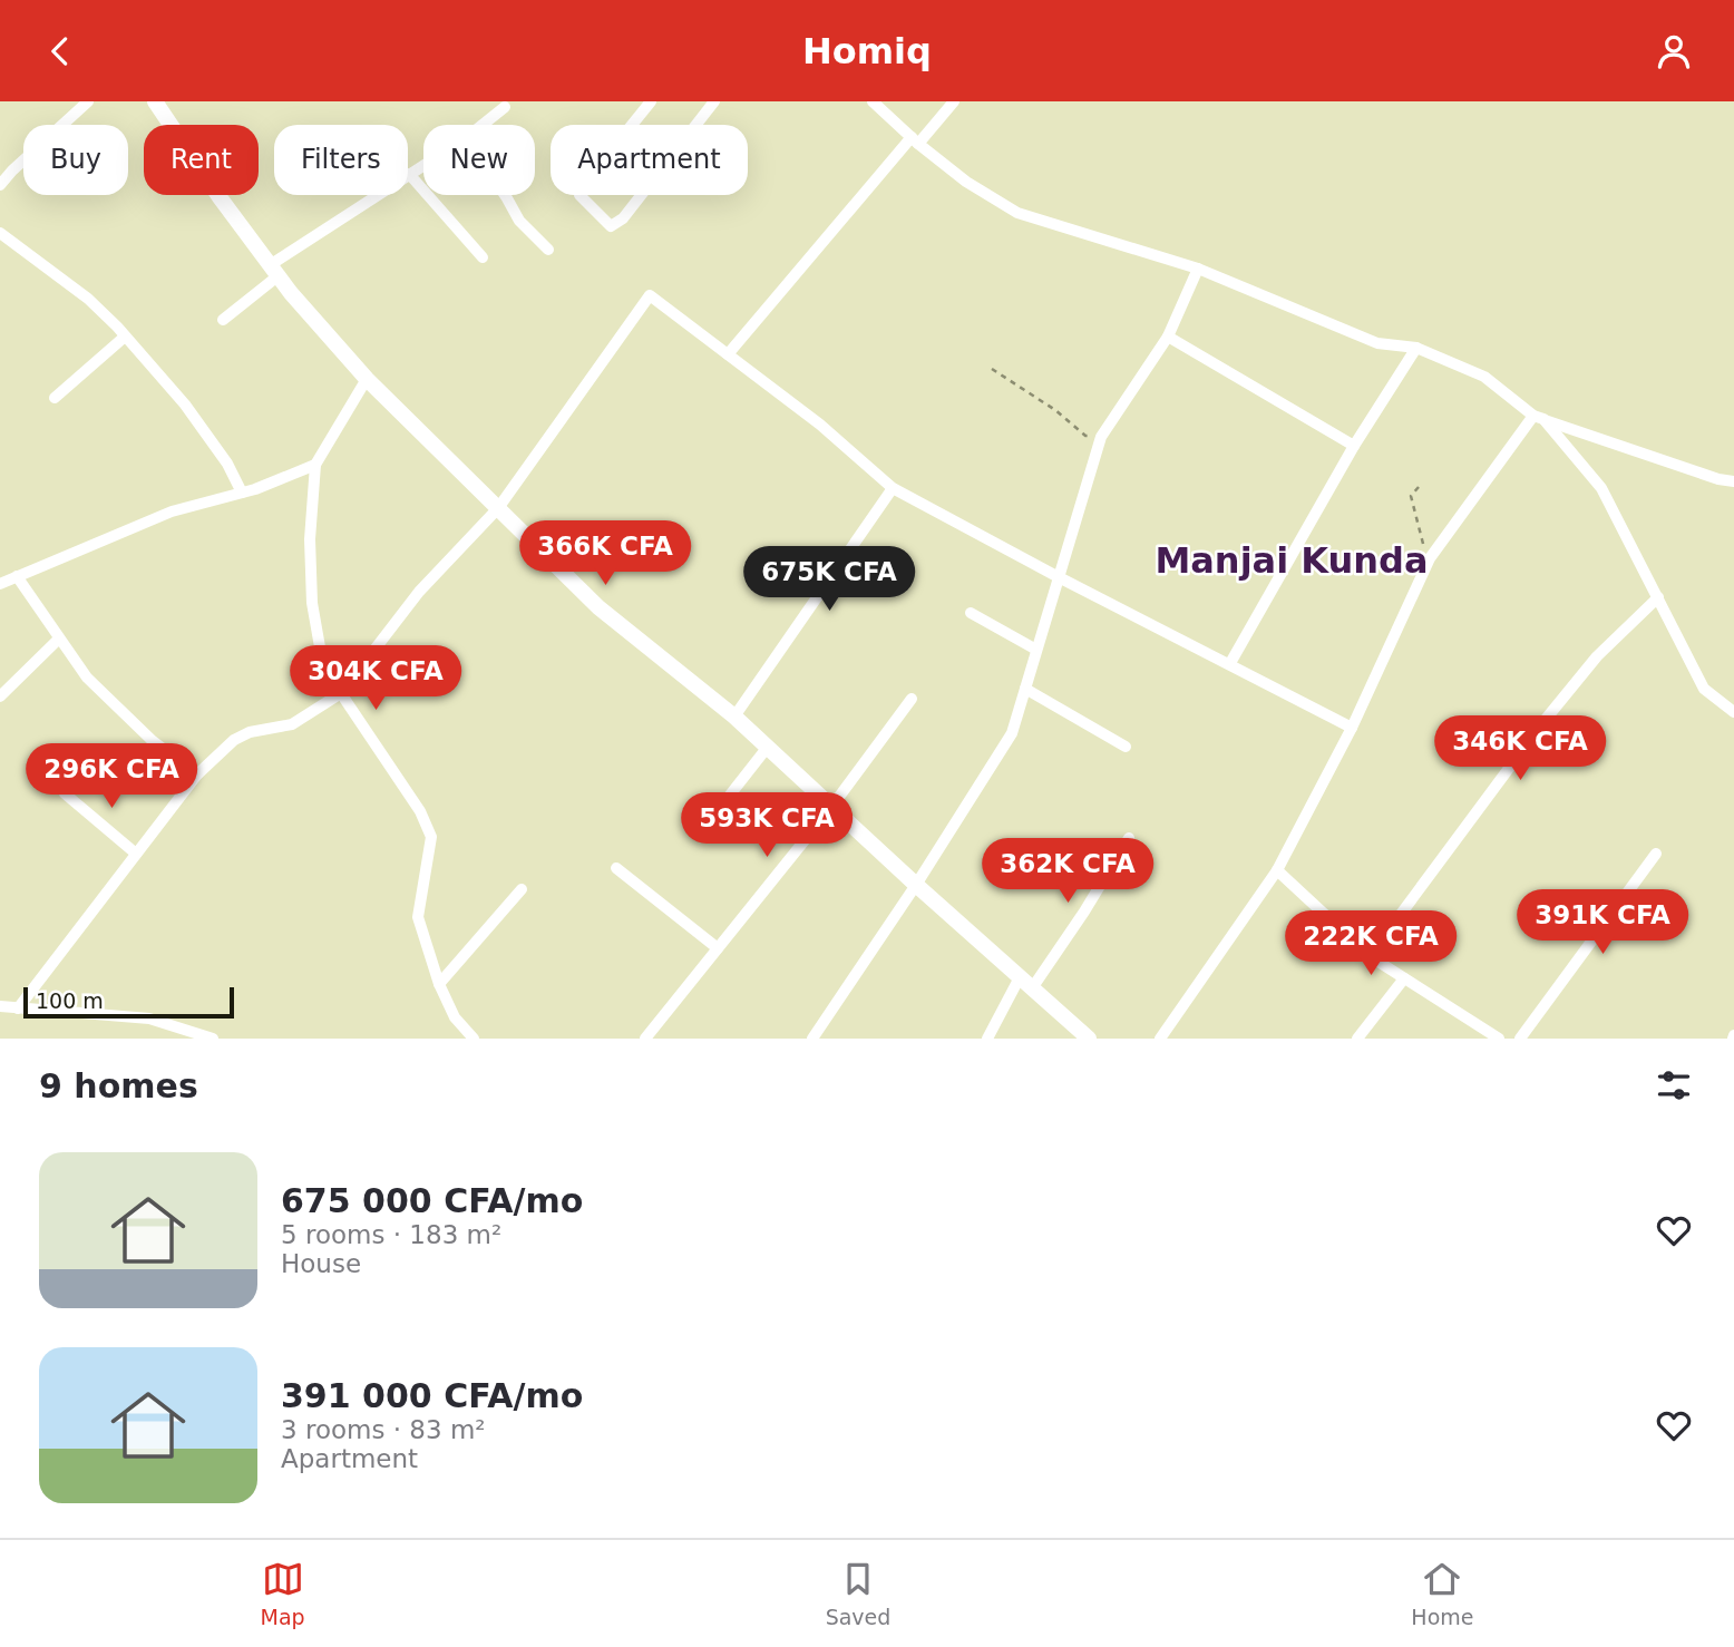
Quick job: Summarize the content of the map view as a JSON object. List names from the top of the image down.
{
  "districts": ["Manjai Kunda"],
  "scale_bar": "100 m",
  "page": {
    "header": "Homiq",
    "chip": [
      "Buy",
      "Rent",
      "Filters",
      "New",
      "Apartment"
    ],
    "price": [
      "366K CFA",
      "675K CFA",
      "304K CFA",
      "346K CFA",
      "296K CFA",
      "593K CFA",
      "362K CFA",
      "391K CFA",
      "222K CFA"
    ],
    "scale": "100 m",
    "heading": "9 homes",
    "list": [
      {
        "name": "675 000 CFA/mo",
        "note": "5 rooms · 183 m² · House"
      },
      {
        "name": "391 000 CFA/mo",
        "note": "3 rooms · 83 m² · Apartment"
      }
    ],
    "tabs": ["Map", "Saved", "Home"]
  }
}
